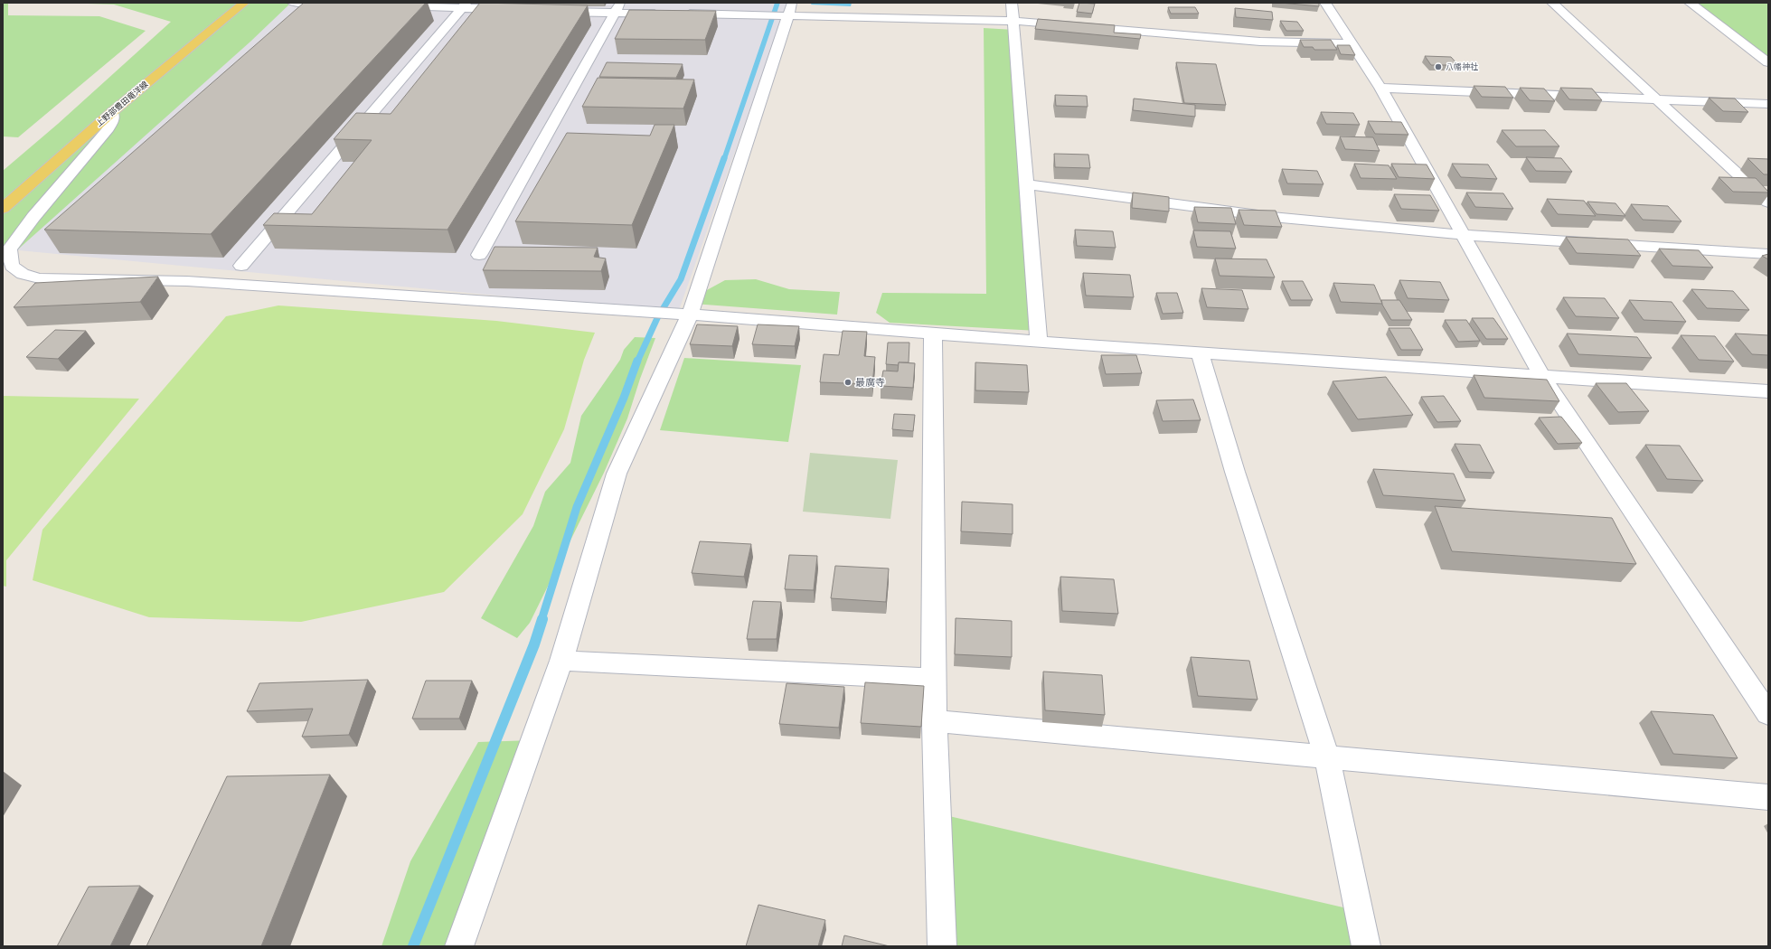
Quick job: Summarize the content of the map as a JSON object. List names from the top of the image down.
{
  "streets": {
    "main road": ["上野部豊田竜洋線"]
  },
  "places": ["八幡神社", "最廣寺"]
}
